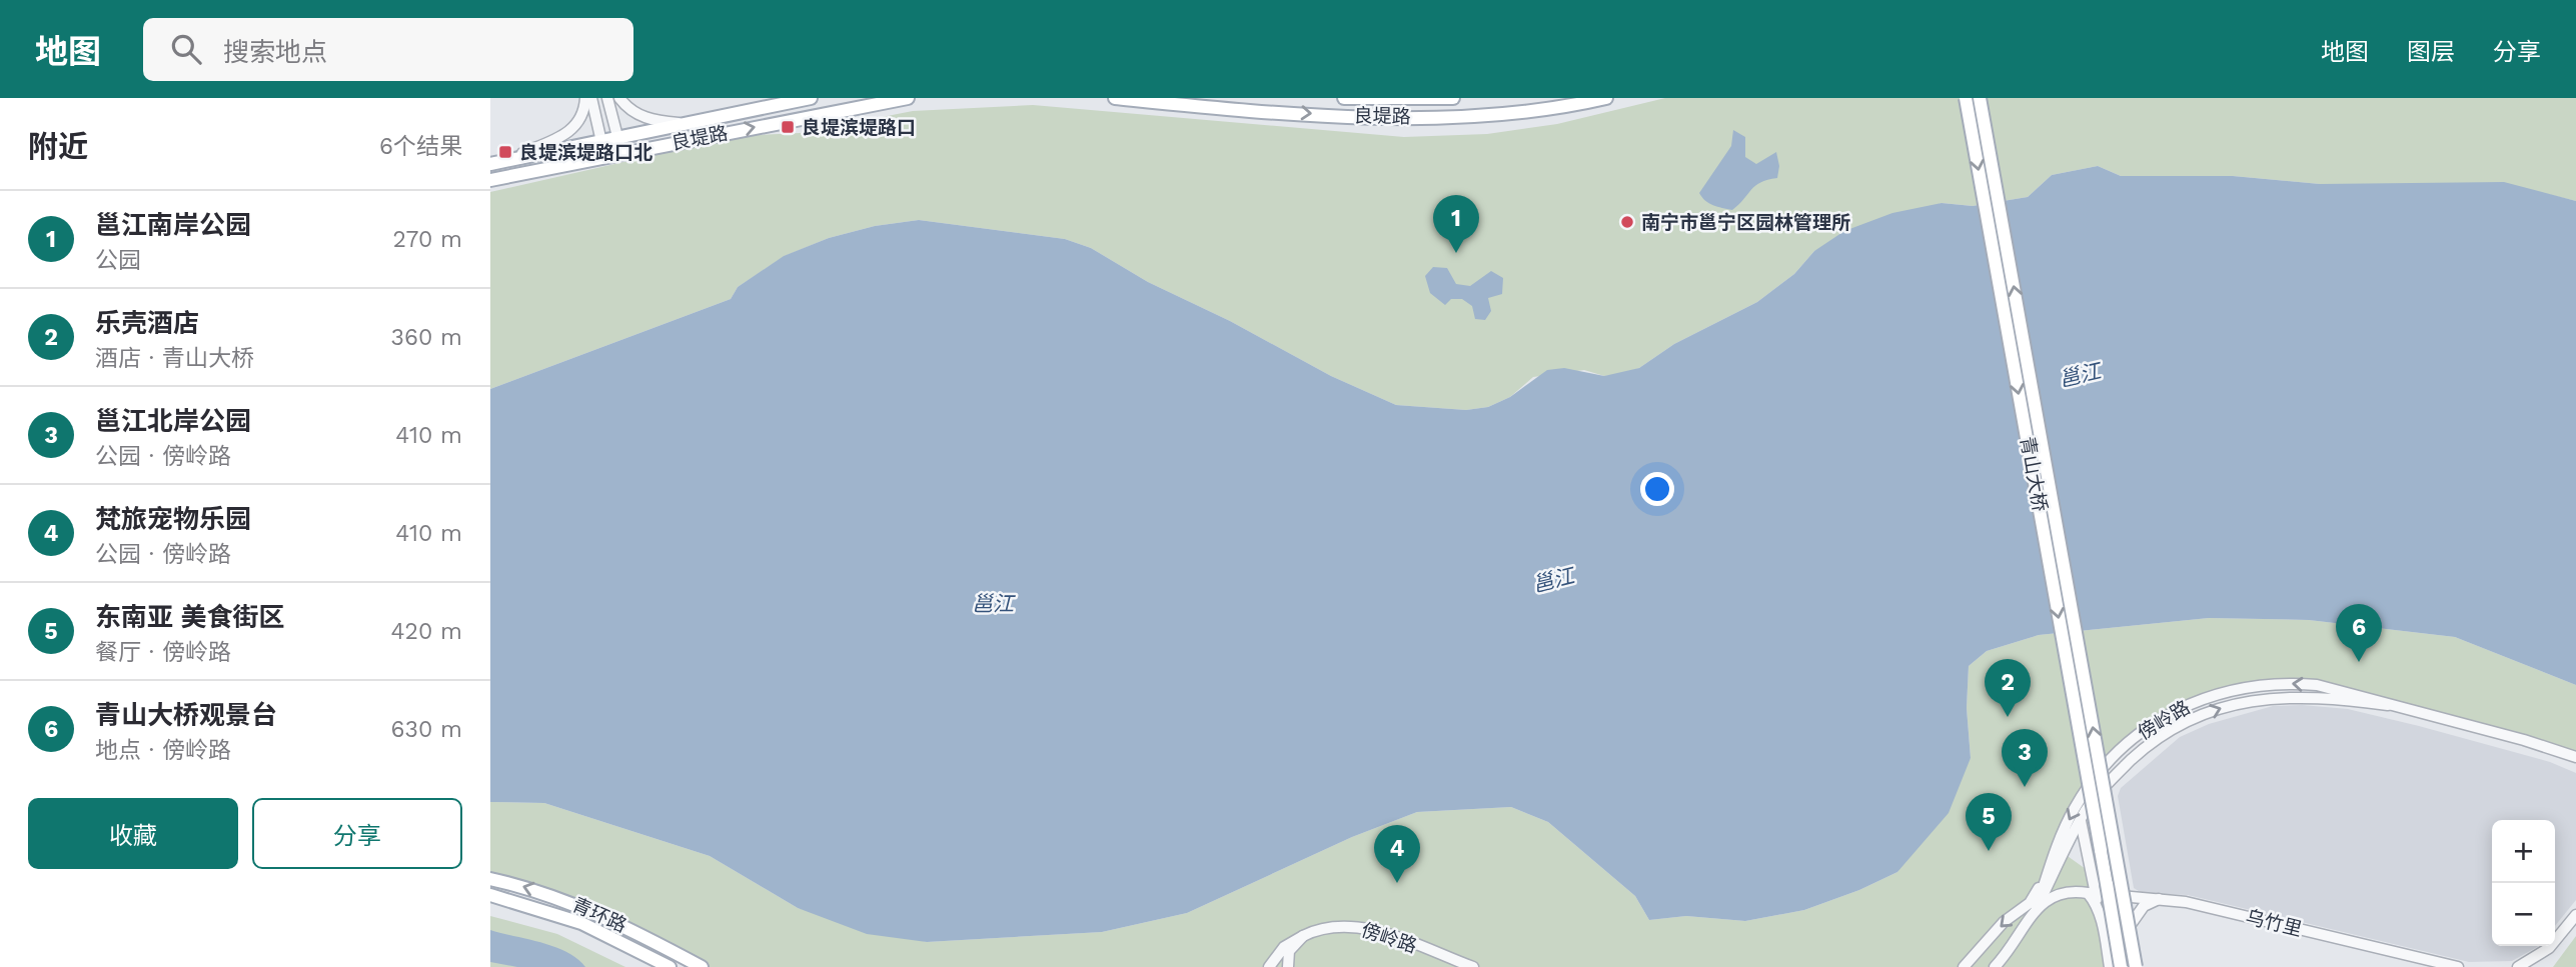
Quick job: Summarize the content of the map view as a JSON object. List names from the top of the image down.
{
  "streets": {
    "main road": ["良堤路", "青山大桥", "青环路"],
    "street": ["傍岭路", "乌竹里"]
  },
  "crossings": [
    ["傍岭路", "乌竹里"]
  ],
  "water": ["邕江"],
  "places": {
    "transit": ["良堤滨堤路口", "良堤滨堤路口北"],
    "other": ["南宁市邕宁区园林管理所"]
  },
  "page": {
    "header": "地图",
    "search": "搜索地点",
    "nav": ["地图", "图层", "分享"],
    "heading": ["附近", "6个结果"],
    "list": [
      {
        "mark": "1",
        "name": "邕江南岸公园",
        "note": "公园",
        "value": "270 m"
      },
      {
        "mark": "2",
        "name": "乐壳酒店",
        "note": "酒店 · 青山大桥",
        "value": "360 m"
      },
      {
        "mark": "3",
        "name": "邕江北岸公园",
        "note": "公园 · 傍岭路",
        "value": "410 m"
      },
      {
        "mark": "4",
        "name": "梵旅宠物乐园",
        "note": "公园 · 傍岭路",
        "value": "410 m"
      },
      {
        "mark": "5",
        "name": "东南亚 美食街区",
        "note": "餐厅 · 傍岭路",
        "value": "420 m"
      },
      {
        "mark": "6",
        "name": "青山大桥观景台",
        "note": "地点 · 傍岭路",
        "value": "630 m"
      }
    ],
    "pins": [
      "1",
      "6",
      "2",
      "3",
      "5",
      "4"
    ],
    "buttons": ["收藏", "分享"],
    "map_buttons": ["+", "−"]
  }
}
